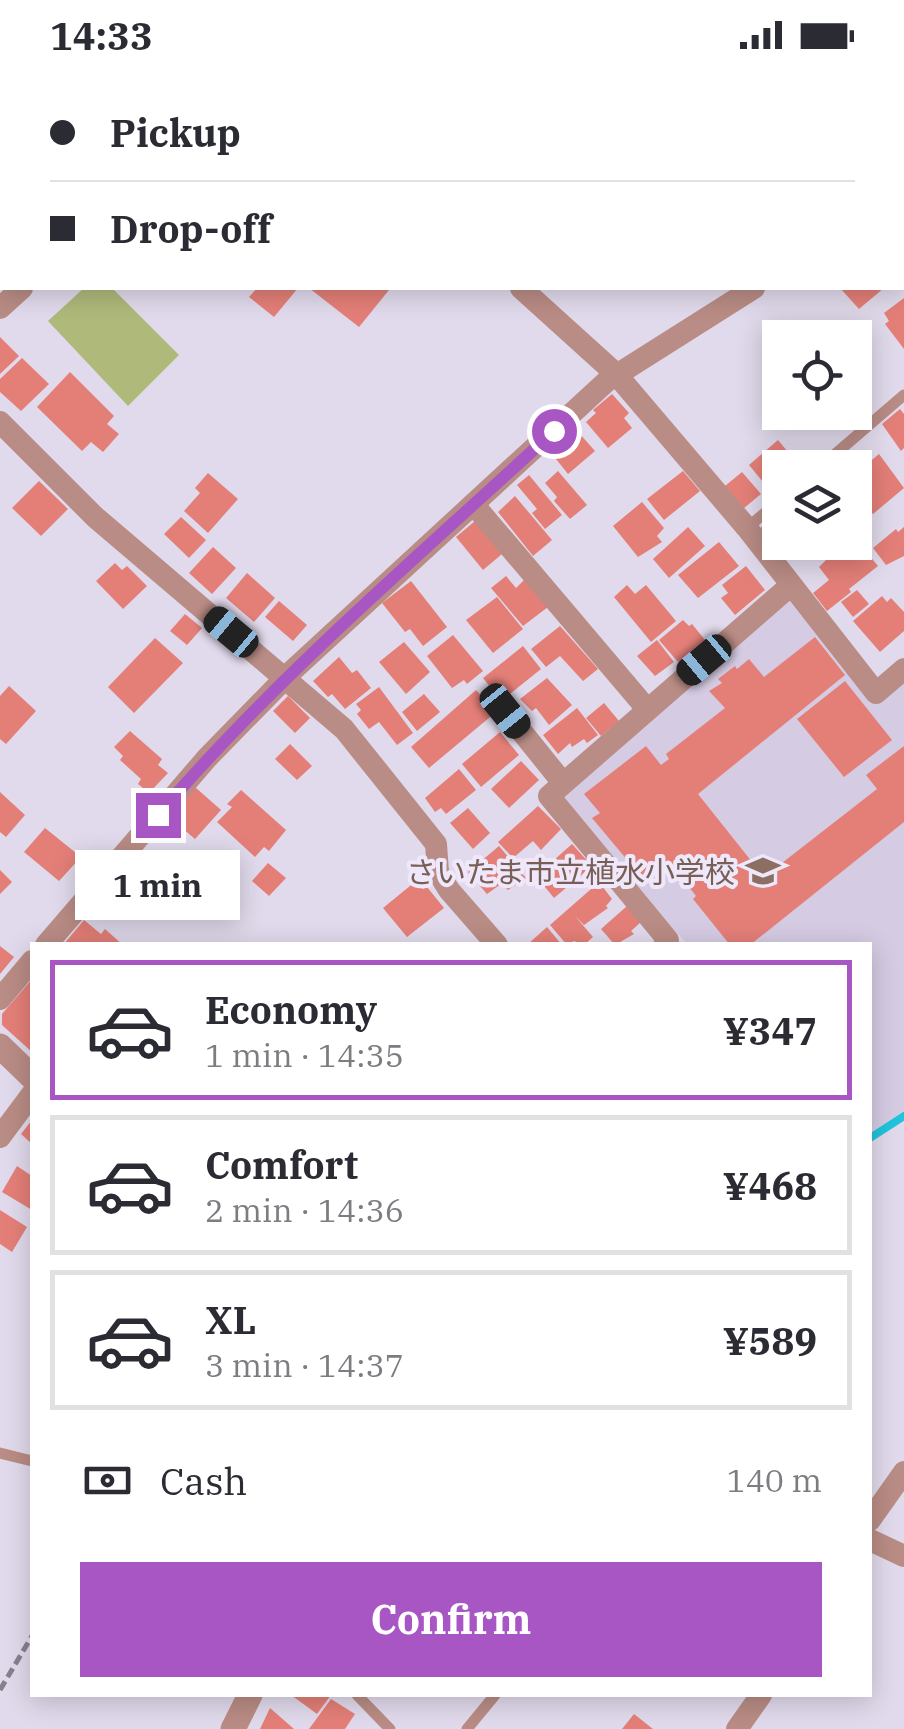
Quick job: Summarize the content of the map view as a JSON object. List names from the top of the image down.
{
  "places": {
    "school or university": ["さいたま市立植水小学校"]
  },
  "page": {
    "status": "14:33",
    "banner": ["Pickup", "Drop-off"],
    "bubble": "1 min",
    "list": [
      {
        "name": "Economy",
        "note": "1 min · 14:35",
        "value": "¥347"
      },
      {
        "name": "Comfort",
        "note": "2 min · 14:36",
        "value": "¥468"
      },
      {
        "name": "XL",
        "note": "3 min · 14:37",
        "value": "¥589"
      }
    ],
    "pay": ["Cash", "140 m"],
    "buttons": "Confirm"
  }
}
